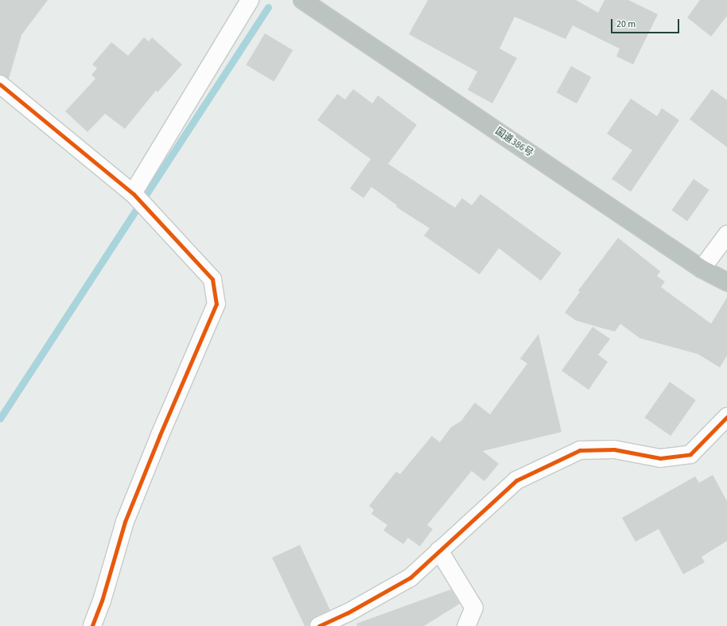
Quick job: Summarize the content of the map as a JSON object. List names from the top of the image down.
{
  "streets": {
    "highway": ["国道386号"]
  },
  "scale_bar": "20 m"
}
